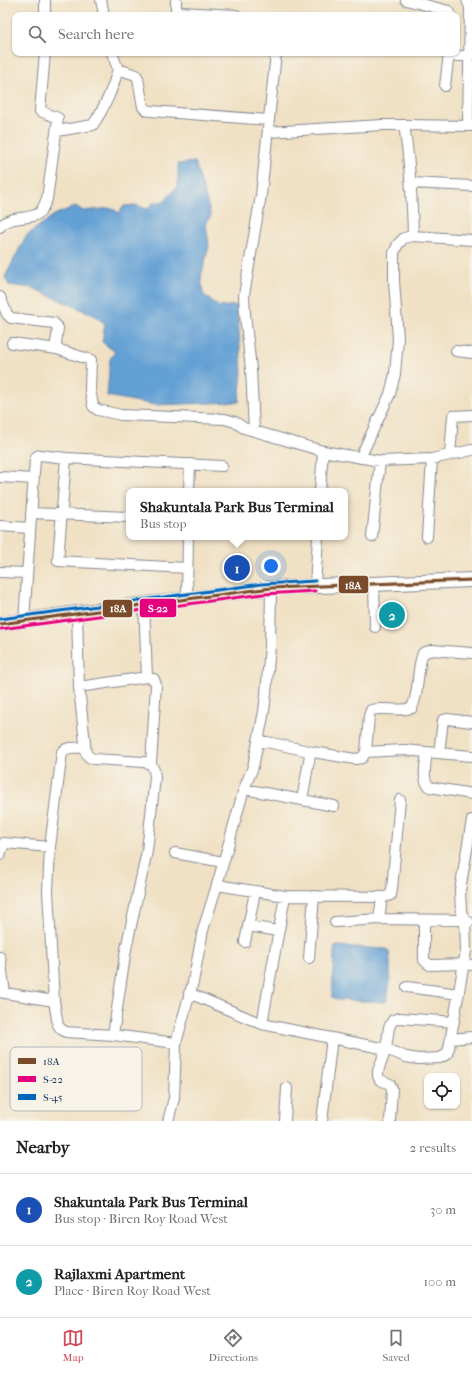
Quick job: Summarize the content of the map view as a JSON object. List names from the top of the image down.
{
  "lines": ["transit line 18A", "transit line S-45", "transit line S-22"],
  "legend": ["18A", "S-22", "S-45"],
  "page": {
    "search": "Search here",
    "popup": ["Shakuntala Park Bus Terminal", "Bus stop"],
    "pins": ["1", "2"],
    "heading": ["Nearby", "2 results"],
    "list": [
      {
        "mark": "1",
        "name": "Shakuntala Park Bus Terminal",
        "note": "Bus stop · Biren Roy Road West",
        "value": "30 m"
      },
      {
        "mark": "2",
        "name": "Rajlaxmi Apartment",
        "note": "Place · Biren Roy Road West",
        "value": "100 m"
      }
    ],
    "nav": ["Map", "Directions", "Saved"]
  }
}
